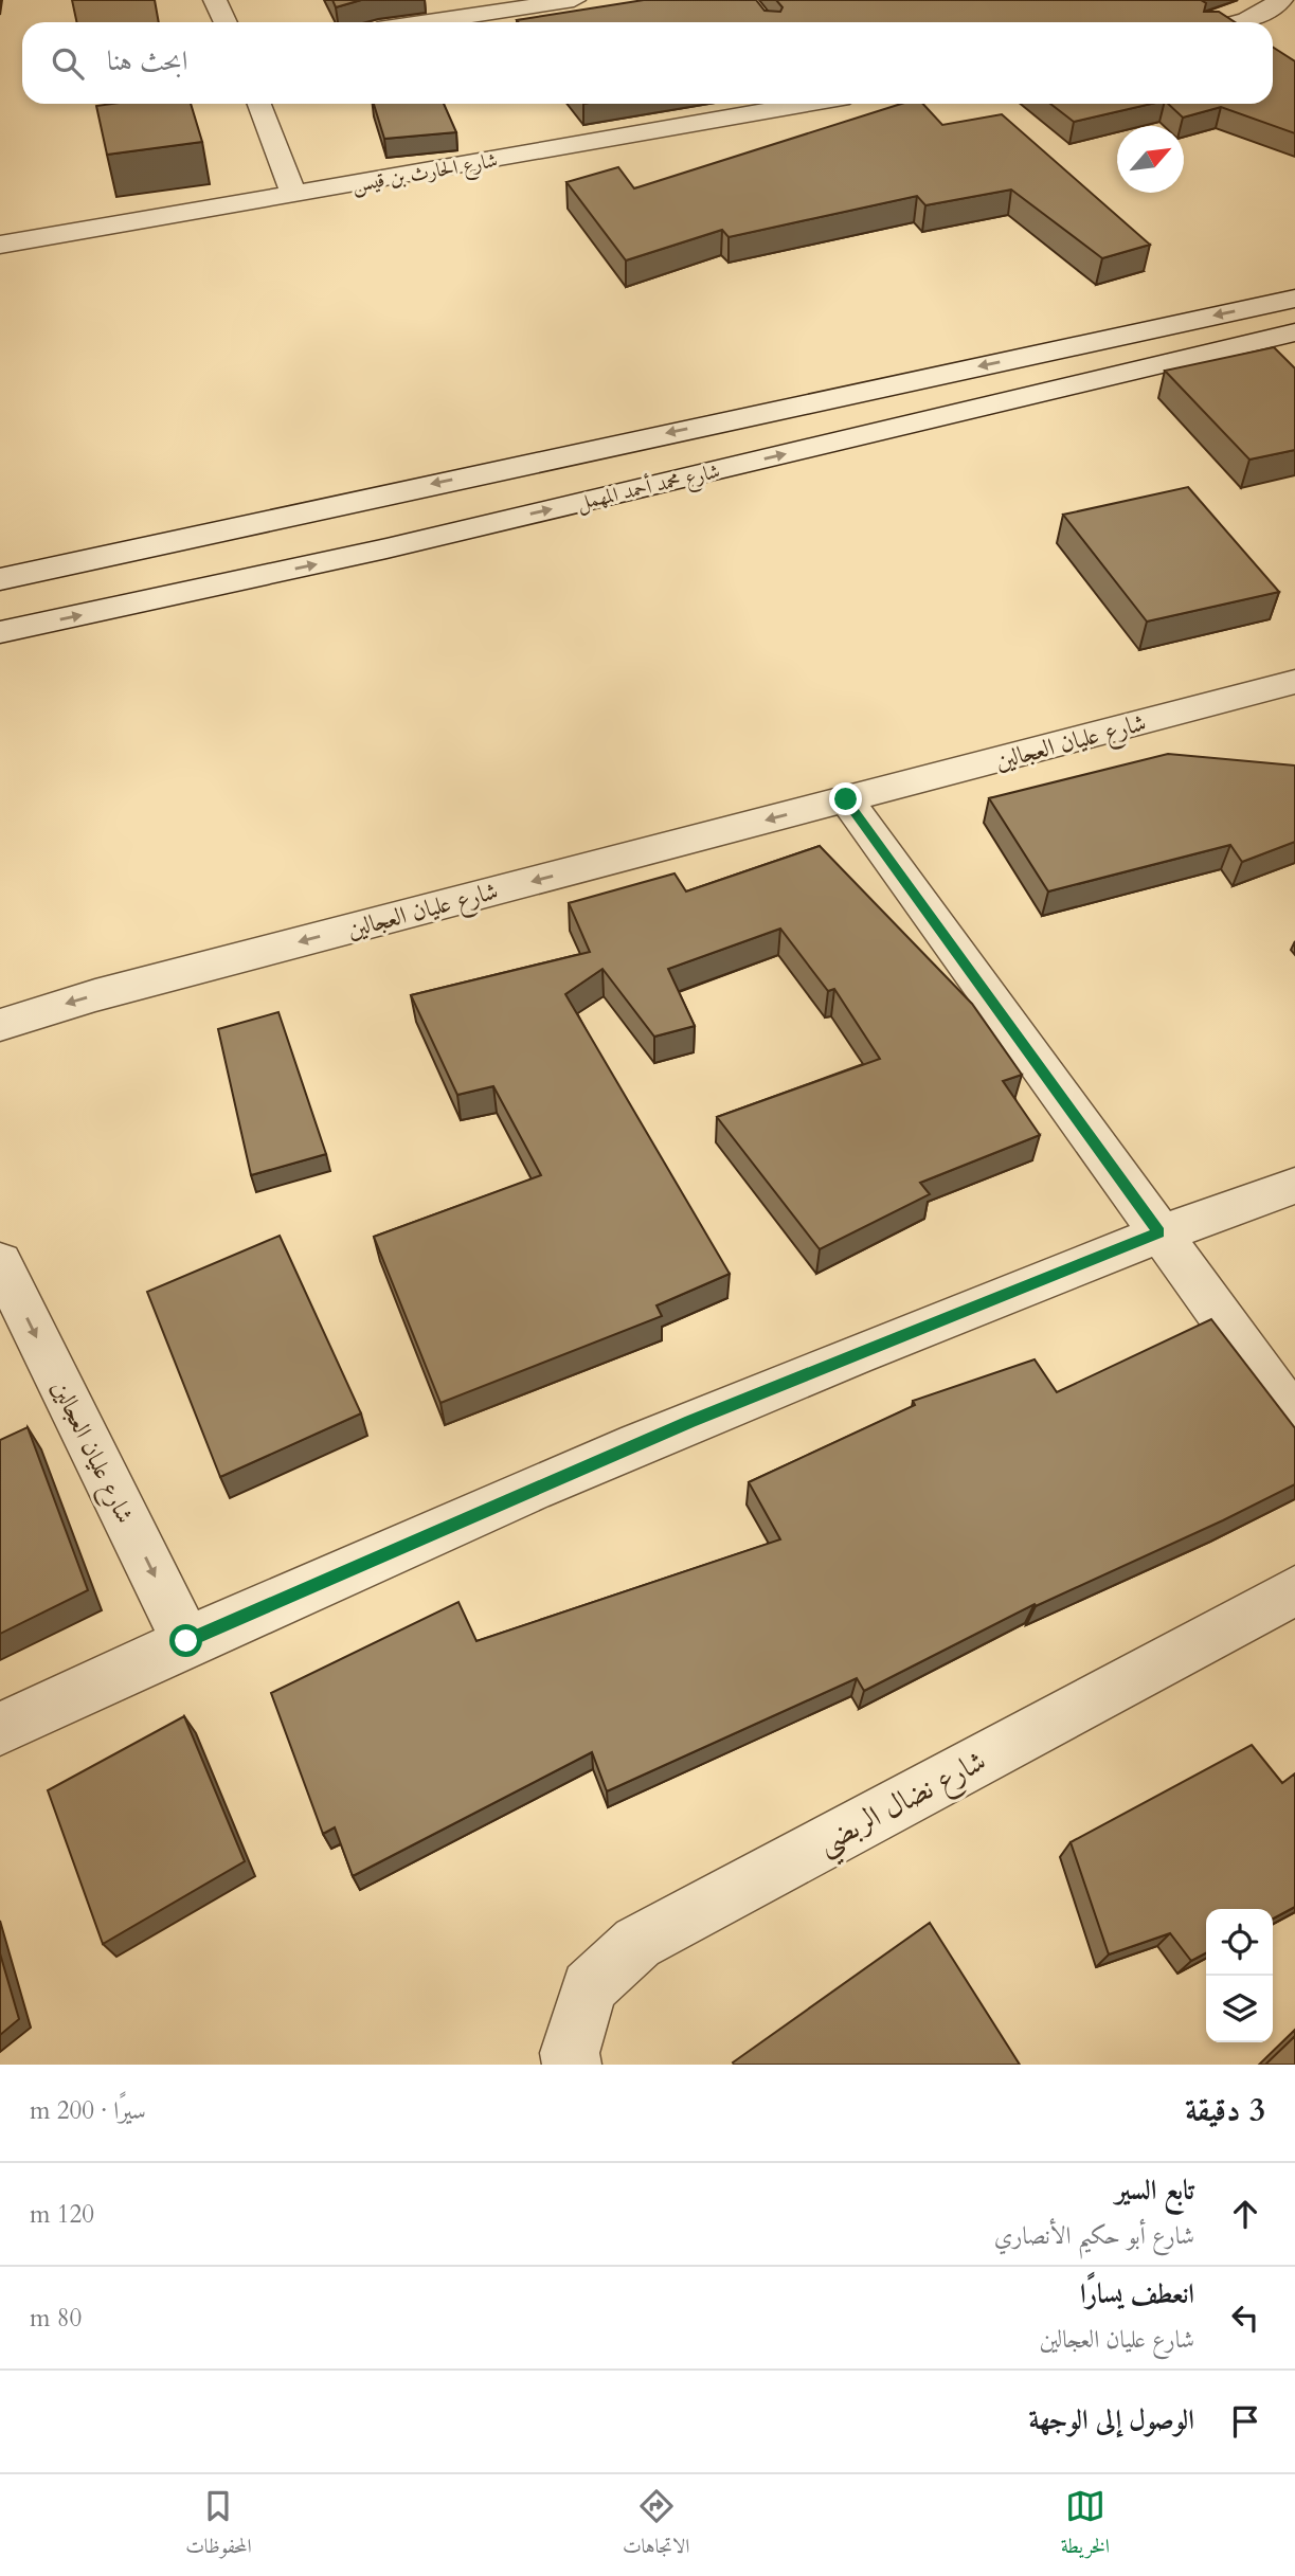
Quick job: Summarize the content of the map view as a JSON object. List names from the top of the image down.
{
  "streets": {
    "street": [
      "شارع الحارث بن قيس",
      "شارع محمد أحمد المهمل",
      "شارع عليان العجالين",
      "شارع نضال الربضي"
    ]
  },
  "north": "top right",
  "page": {
    "search": "ابحث هنا",
    "heading": ["3 دقيقة", "سيرًا · 200 m"],
    "list": [
      ["تابع السير", "شارع أبو حكيم الأنصاري", "120 m"],
      ["انعطف يسارًا", "شارع عليان العجالين", "80 m"],
      "الوصول إلى الوجهة"
    ],
    "nav": ["الخريطة", "الاتجاهات", "المحفوظات"]
  }
}
